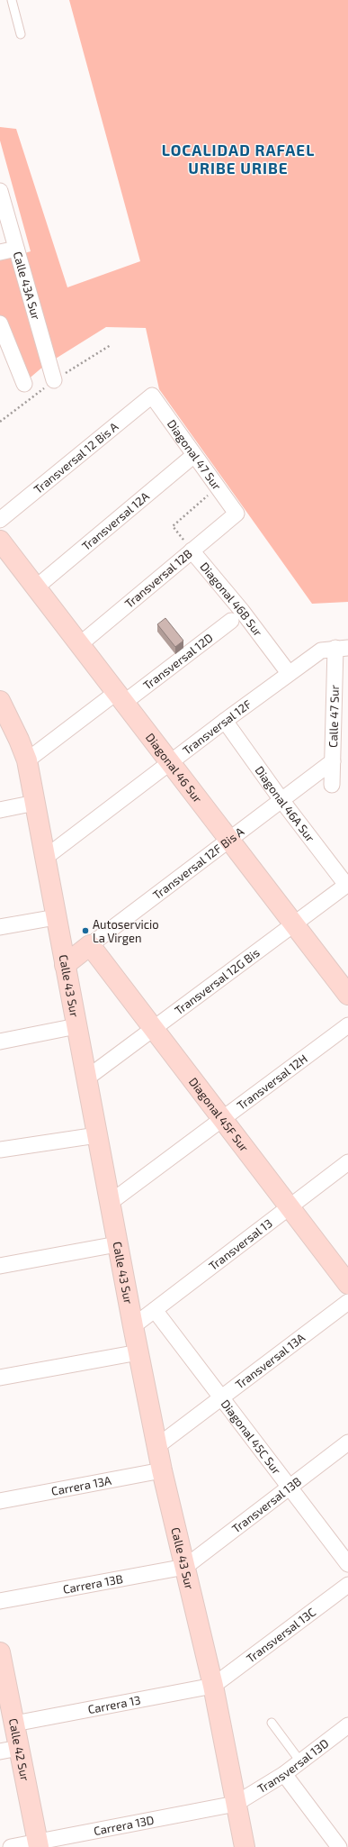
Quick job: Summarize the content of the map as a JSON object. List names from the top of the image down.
{
  "streets": {
    "street": [
      "Calle 43A Sur",
      "Diagonal 47 Sur",
      "Transversal 12 Bis A",
      "Transversal 12A",
      "Transversal 12B",
      "Diagonal 46B Sur",
      "Transversal 12D",
      "Calle 47 Sur",
      "Transversal 12F",
      "Diagonal 46 Sur",
      "Diagonal 46A Sur",
      "Transversal 12F Bis A",
      "Transversal 12G Bis",
      "Calle 43 Sur",
      "Transversal 12H",
      "Diagonal 45F Sur",
      "Transversal 13",
      "Transversal 13A",
      "Diagonal 45C Sur",
      "Carrera 13A",
      "Transversal 13B",
      "Carrera 13B",
      "Transversal 13C",
      "Carrera 13",
      "Calle 42 Sur",
      "Transversal 13D",
      "Carrera 13D"
    ]
  },
  "crossings": [
    ["Diagonal 47 Sur", "Transversal 12 Bis A"],
    ["Diagonal 47 Sur", "Transversal 12A"],
    ["Diagonal 47 Sur", "Transversal 12B"],
    ["Diagonal 47 Sur", "Diagonal 46B Sur"],
    ["Transversal 12A", "Diagonal 46 Sur"],
    ["Transversal 12B", "Diagonal 46B Sur"],
    ["Transversal 12B", "Diagonal 46 Sur"],
    ["Diagonal 46B Sur", "Transversal 12F"],
    ["Transversal 12D", "Diagonal 46 Sur"],
    ["Transversal 12D", "Calle 43 Sur"],
    ["Calle 47 Sur", "Transversal 12F"],
    ["Calle 47 Sur", "Transversal 12F Bis A"],
    ["Transversal 12F", "Diagonal 46 Sur"],
    ["Transversal 12F", "Diagonal 46A Sur"],
    ["Transversal 12F", "Calle 43 Sur"],
    ["Diagonal 46 Sur", "Transversal 12F Bis A"],
    ["Diagonal 46 Sur", "Transversal 12G Bis"],
    ["Diagonal 46A Sur", "Transversal 12F Bis A"],
    ["Diagonal 46A Sur", "Transversal 12G Bis"],
    ["Transversal 12F Bis A", "Calle 43 Sur"],
    ["Transversal 12F Bis A", "Diagonal 45F Sur"],
    ["Transversal 12G Bis", "Calle 43 Sur"],
    ["Transversal 12G Bis", "Diagonal 45F Sur"],
    ["Calle 43 Sur", "Transversal 12H"],
    ["Calle 43 Sur", "Transversal 13"],
    ["Calle 43 Sur", "Transversal 13A"],
    ["Calle 43 Sur", "Carrera 13A"],
    ["Calle 43 Sur", "Transversal 13B"],
    ["Calle 43 Sur", "Carrera 13B"],
    ["Calle 43 Sur", "Transversal 13C"],
    ["Calle 43 Sur", "Carrera 13"],
    ["Calle 43 Sur", "Transversal 13D"],
    ["Calle 43 Sur", "Carrera 13D"],
    ["Transversal 12H", "Diagonal 45F Sur"],
    ["Diagonal 45F Sur", "Transversal 13"],
    ["Transversal 13", "Diagonal 45C Sur"],
    ["Transversal 13A", "Diagonal 45C Sur"],
    ["Diagonal 45C Sur", "Transversal 13B"],
    ["Transversal 13B", "Carrera 13B"],
    ["Transversal 13C", "Carrera 13"],
    ["Carrera 13", "Calle 42 Sur"],
    ["Calle 42 Sur", "Carrera 13D"],
    ["Transversal 13D", "Carrera 13D"]
  ],
  "districts": ["LOCALIDAD RAFAEL URIBE URIBE"],
  "places": ["Autoservicio La Virgen"]
}
